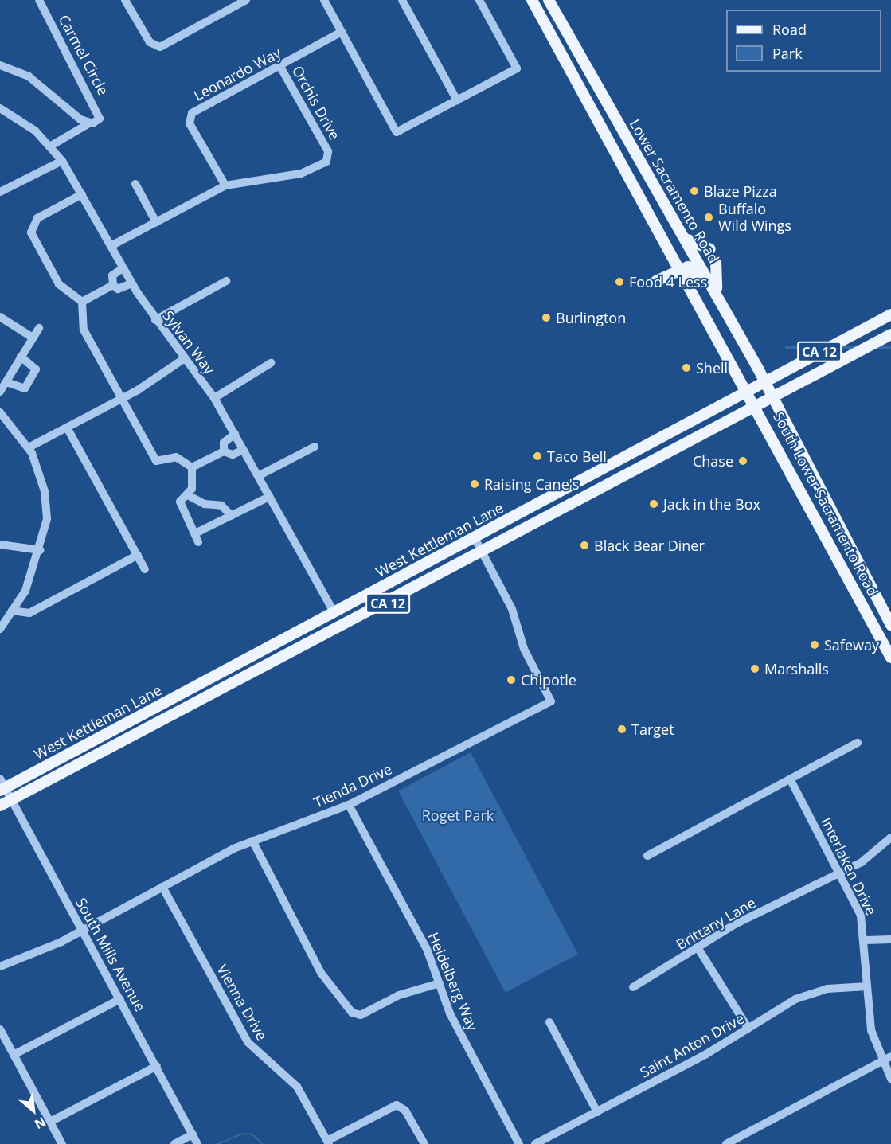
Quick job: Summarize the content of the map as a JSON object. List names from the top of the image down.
{
  "streets": {
    "main road": [
      "Lower Sacramento Road",
      "CA 12",
      "South Lower Sacramento Road",
      "West Kettleman Lane"
    ],
    "street": [
      "Carmel Circle",
      "Leonardo Way",
      "Orchis Drive",
      "Sylvan Way",
      "Tienda Drive",
      "Interlaken Drive",
      "Brittany Lane",
      "South Mills Avenue",
      "Heidelberg Way",
      "Vienna Drive",
      "Saint Anton Drive"
    ]
  },
  "crossings": [
    ["Leonardo Way", "Orchis Drive"],
    ["Lower Sacramento Road", "South Lower Sacramento Road"],
    ["Lower Sacramento Road", "West Kettleman Lane"],
    ["Sylvan Way", "West Kettleman Lane"],
    ["South Lower Sacramento Road", "West Kettleman Lane"],
    ["West Kettleman Lane", "Tienda Drive"],
    ["West Kettleman Lane", "South Mills Avenue"],
    ["Tienda Drive", "South Mills Avenue"],
    ["Tienda Drive", "Heidelberg Way"],
    ["Tienda Drive", "Vienna Drive"],
    ["Interlaken Drive", "Brittany Lane"],
    ["Interlaken Drive", "Saint Anton Drive"]
  ],
  "parks": ["Roget Park"],
  "places": [
    "Blaze Pizza",
    "Buffalo Wild Wings",
    "Food 4 Less",
    "Burlington",
    "Shell",
    "Taco Bell",
    "Chase",
    "Raising Cane's",
    "Jack in the Box",
    "Black Bear Diner",
    "Safeway",
    "Marshalls",
    "Chipotle",
    "Target"
  ],
  "legend": ["Road", "Park"],
  "north": "bottom right"
}
